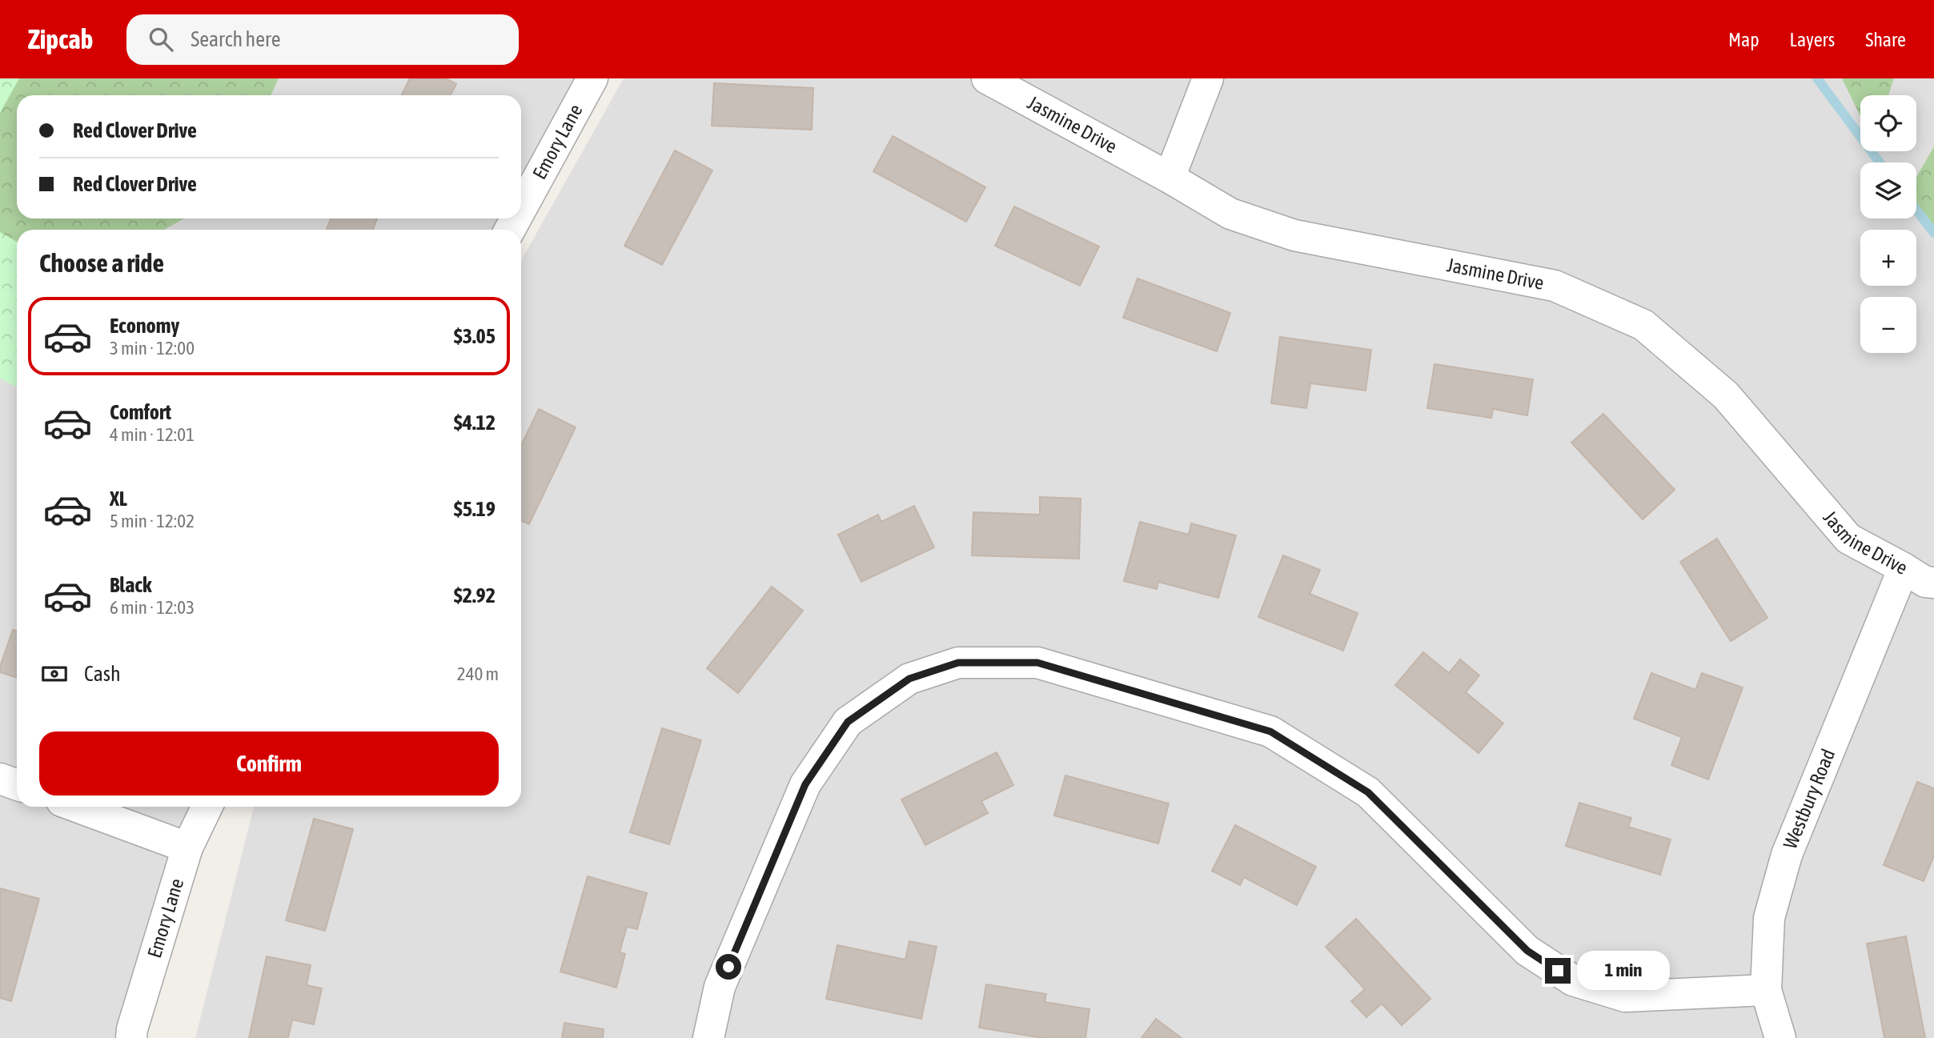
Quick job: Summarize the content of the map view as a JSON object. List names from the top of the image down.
{
  "streets": {
    "street": ["Jasmine Drive", "Emory Lane", "Westbury Road"]
  },
  "crossings": [
    ["Jasmine Drive", "Westbury Road"]
  ],
  "page": {
    "header": "Zipcab",
    "search": "Search here",
    "nav": ["Map", "Layers", "Share"],
    "map_buttons": ["+", "−"],
    "banner": ["Red Clover Drive", "Red Clover Drive"],
    "heading": "Choose a ride",
    "list": [
      {
        "name": "Economy",
        "note": "3 min · 12:00",
        "value": "$3.05"
      },
      {
        "name": "Comfort",
        "note": "4 min · 12:01",
        "value": "$4.12"
      },
      {
        "name": "XL",
        "note": "5 min · 12:02",
        "value": "$5.19"
      },
      {
        "name": "Black",
        "note": "6 min · 12:03",
        "value": "$2.92"
      }
    ],
    "pay": ["Cash", "240 m"],
    "buttons": "Confirm",
    "bubble": "1 min"
  }
}
